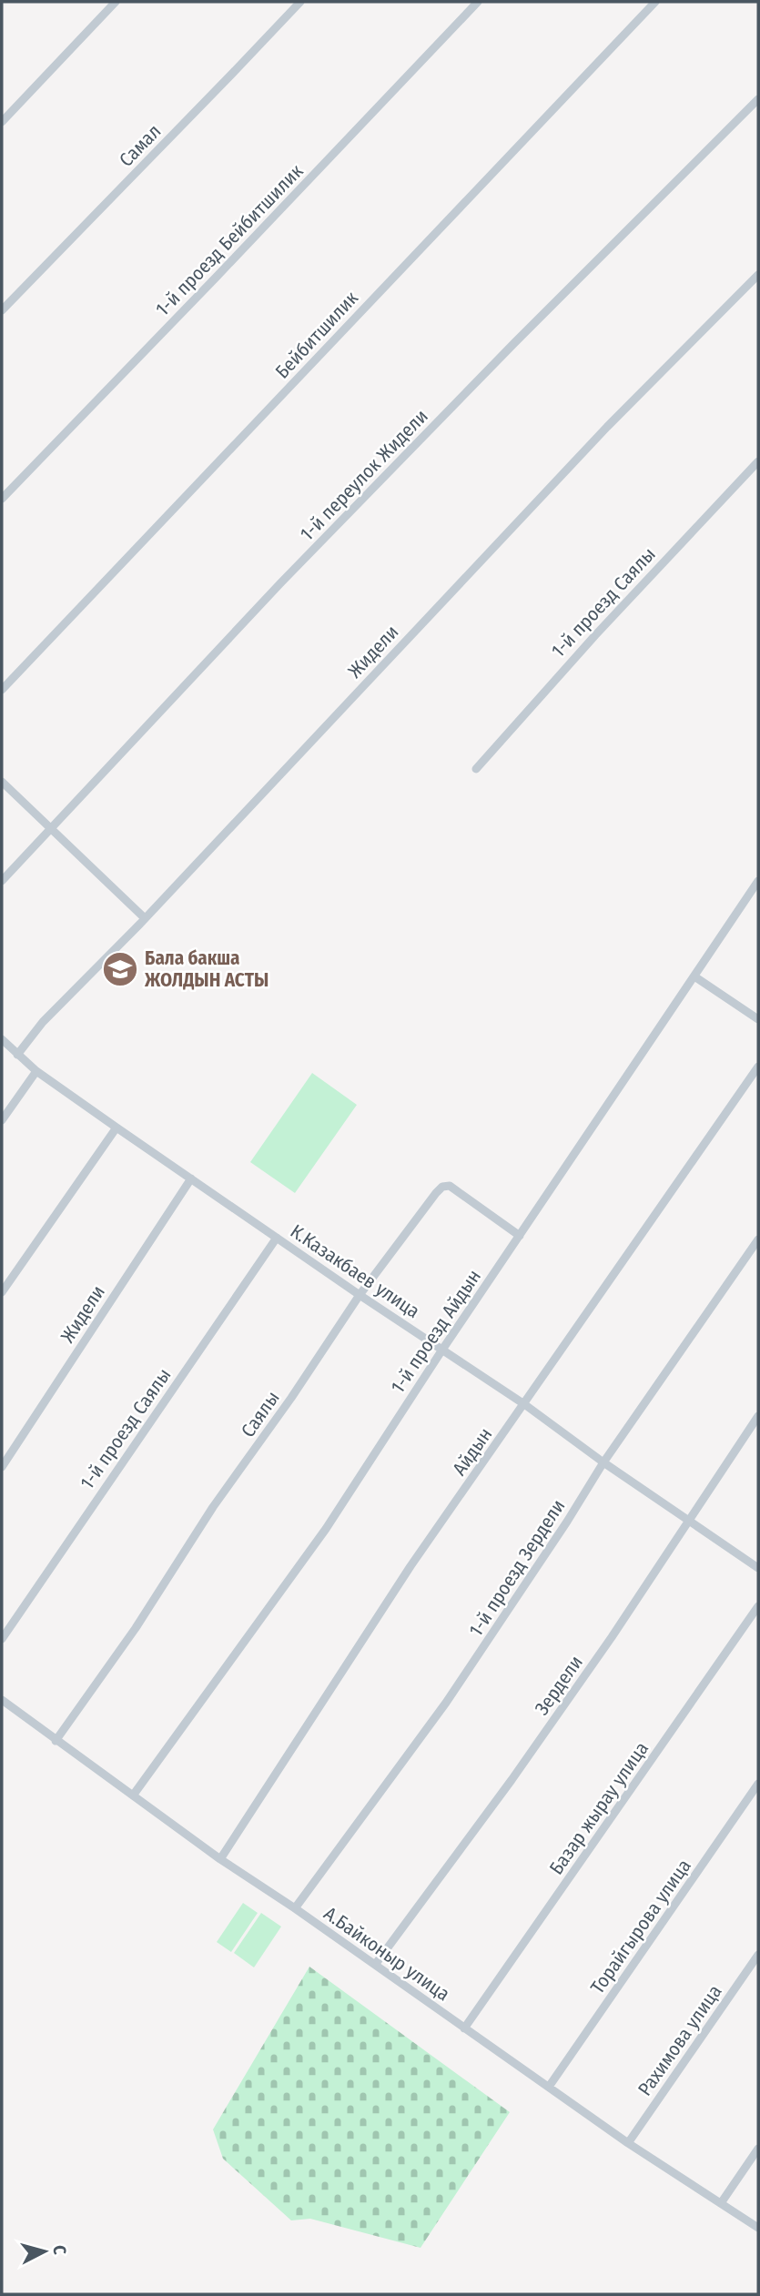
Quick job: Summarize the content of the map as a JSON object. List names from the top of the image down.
{
  "streets": {
    "street": [
      "Самал",
      "1-й проезд Бейбитшилик",
      "Бейбитшилик",
      "1-й переулок Жидели",
      "1-й проезд Саялы",
      "Жидели",
      "К.Казакбаев улица",
      "1-й проезд Айдын",
      "Саялы",
      "Айдын",
      "1-й проезд Зердели",
      "Зердели",
      "Базар жырау улица",
      "Торайгырова улица",
      "А.Байконыр улица",
      "Рахимова улица"
    ]
  },
  "crossings": [
    ["1-й проезд Саялы", "К.Казакбаев улица"],
    ["Жидели", "К.Казакбаев улица"],
    ["К.Казакбаев улица", "1-й проезд Айдын"],
    ["К.Казакбаев улица", "Саялы"],
    ["К.Казакбаев улица", "Айдын"],
    ["К.Казакбаев улица", "1-й проезд Зердели"],
    ["К.Казакбаев улица", "Зердели"],
    ["1-й проезд Айдын", "Саялы"],
    ["1-й проезд Айдын", "А.Байконыр улица"],
    ["Саялы", "А.Байконыр улица"],
    ["Айдын", "А.Байконыр улица"],
    ["1-й проезд Зердели", "А.Байконыр улица"],
    ["Зердели", "А.Байконыр улица"],
    ["Базар жырау улица", "А.Байконыр улица"],
    ["Торайгырова улица", "А.Байконыр улица"],
    ["А.Байконыр улица", "Рахимова улица"]
  ],
  "places": {
    "school or university": ["Бала бакша ЖОЛДЫН АСТЫ"]
  },
  "north": "right"
}
